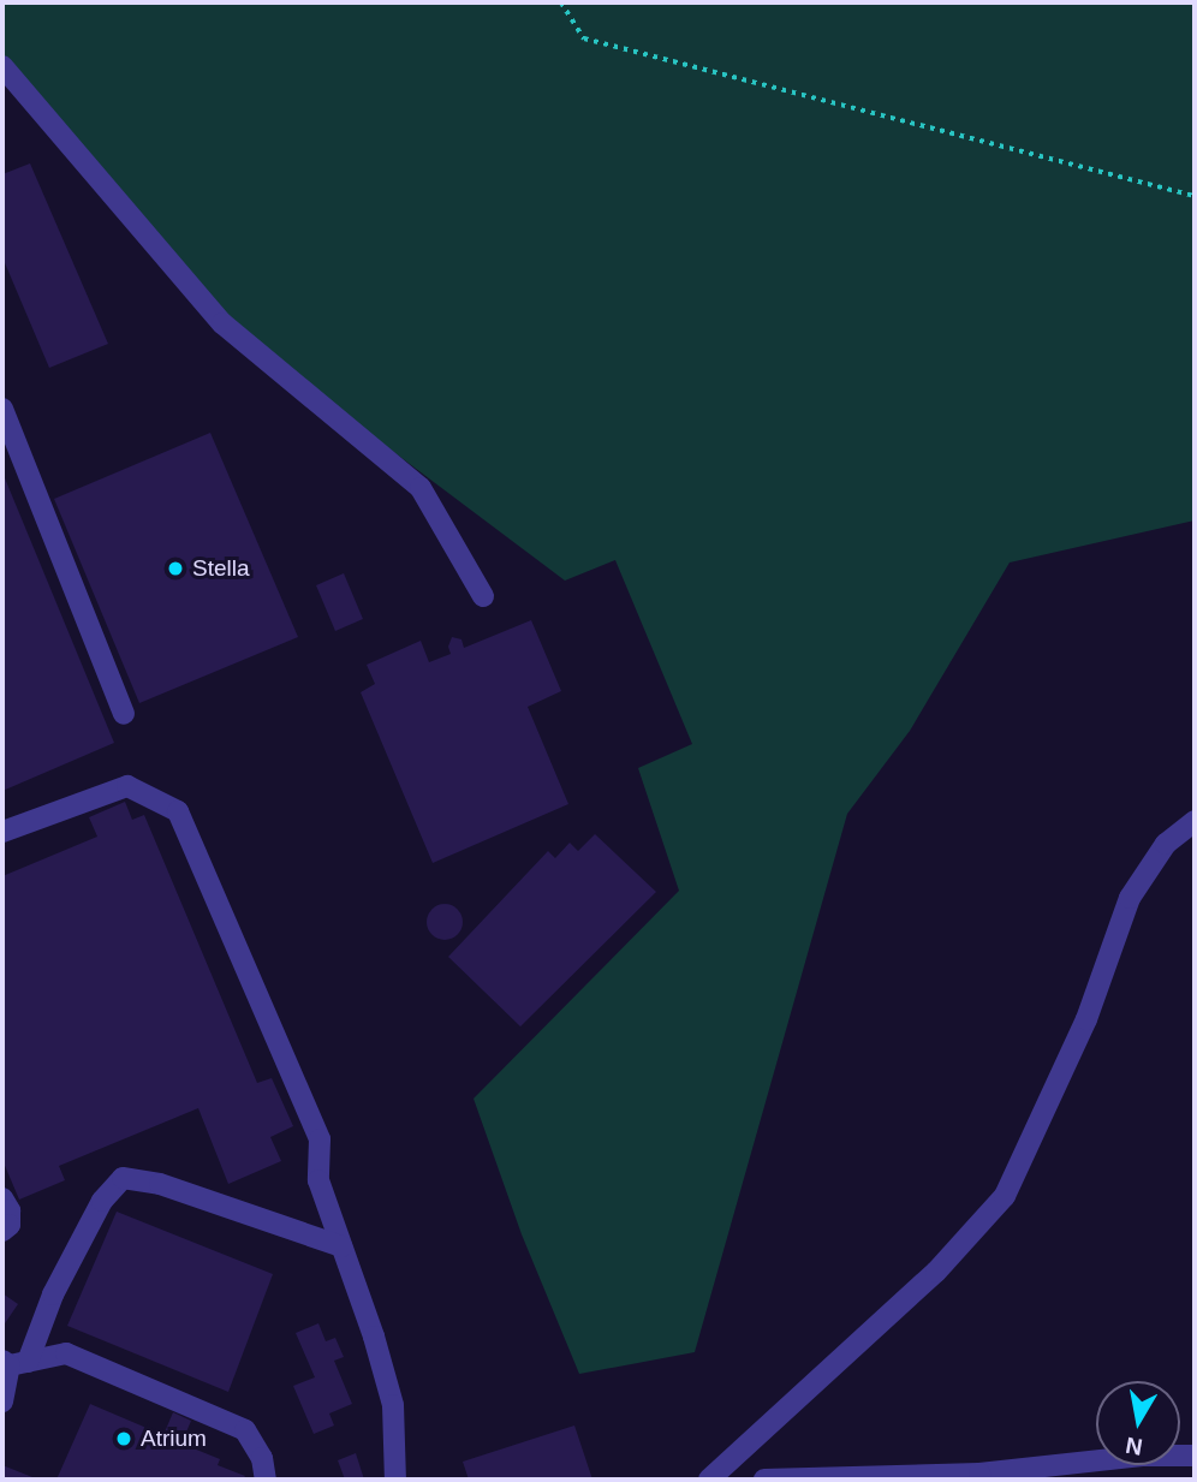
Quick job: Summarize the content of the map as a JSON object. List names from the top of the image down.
{
  "places": ["Stella", "Atrium"],
  "north": "bottom"
}
